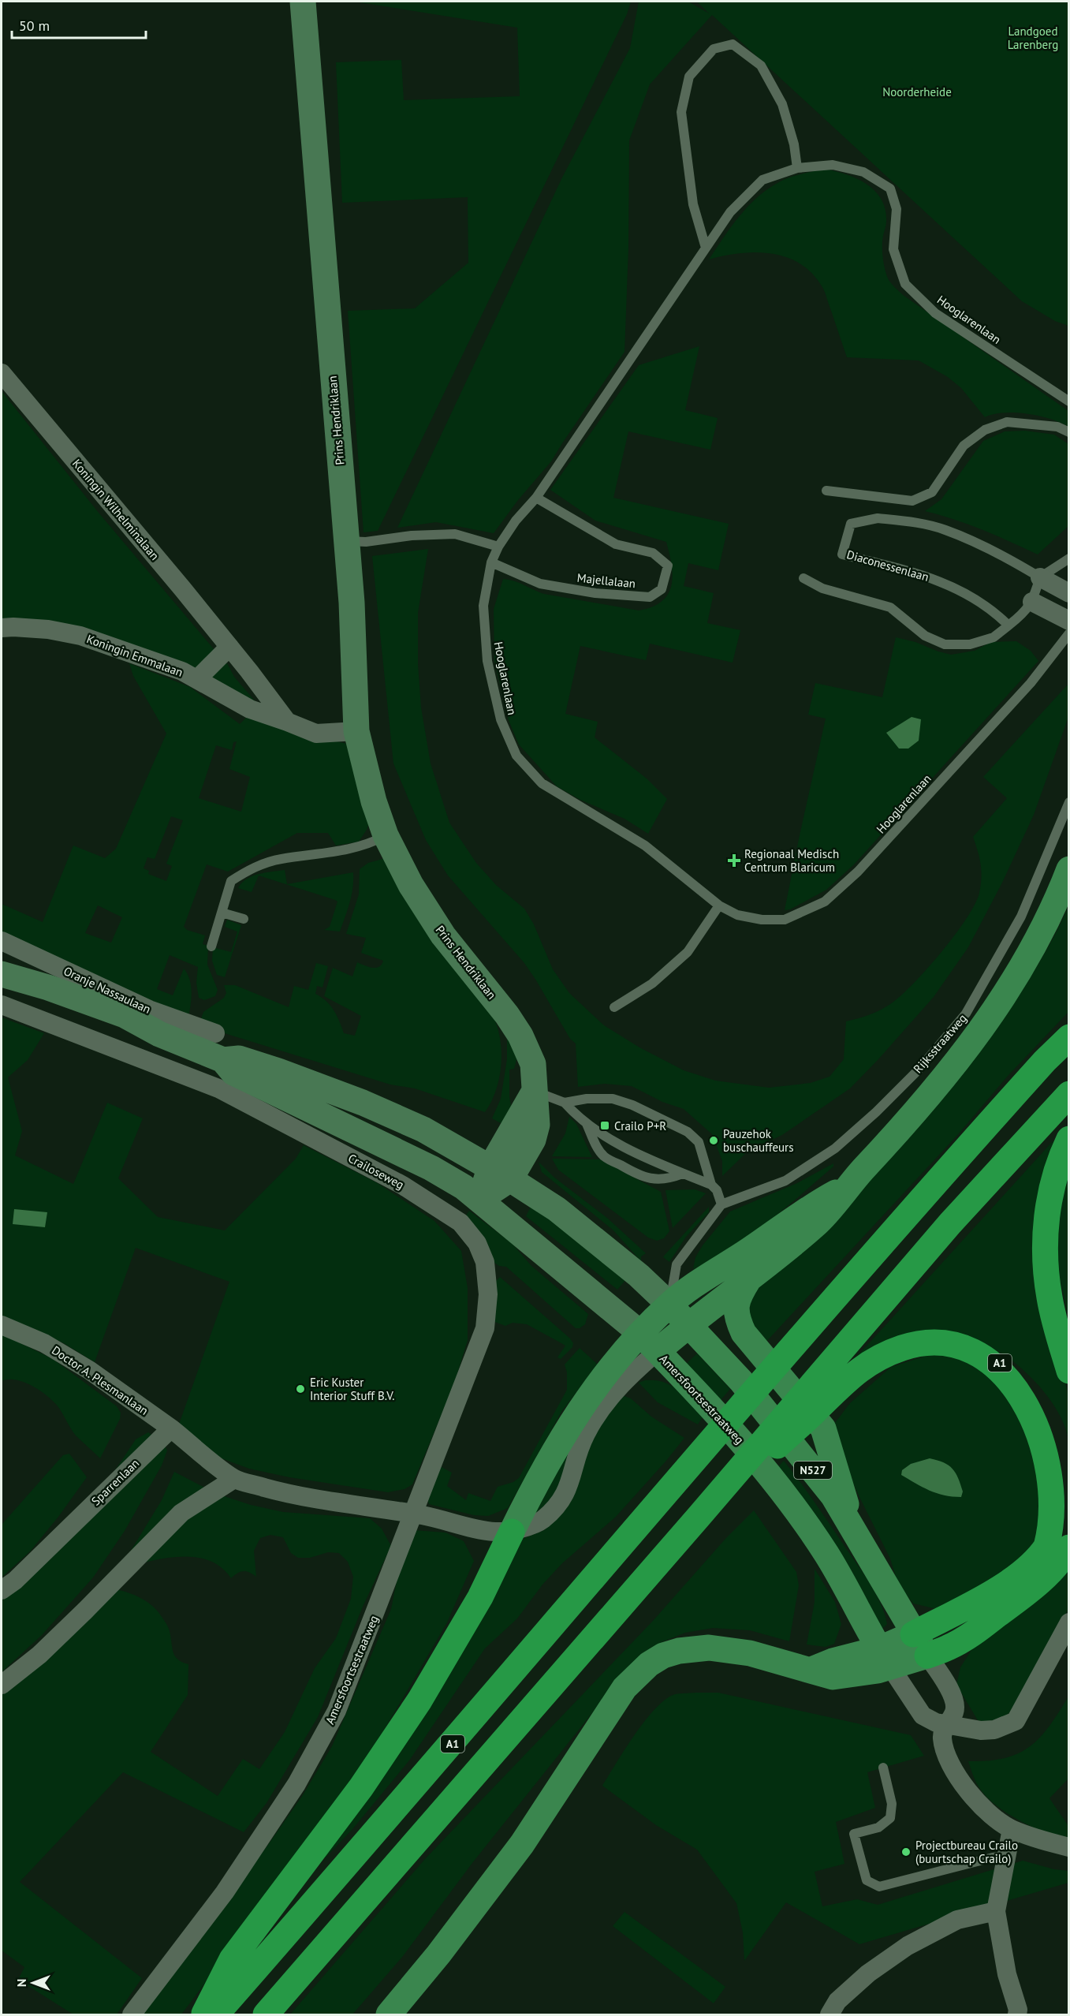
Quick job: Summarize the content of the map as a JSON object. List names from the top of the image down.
{
  "streets": {
    "highway": ["A1"],
    "main road": [
      "Prins Hendriklaan",
      "Rijksstraatweg",
      "Amersfoortsestraatweg",
      "N527"
    ],
    "street": [
      "Koningin Wilhelminalaan",
      "Diaconessenlaan",
      "Koningin Emmalaan",
      "Oranje Nassaulaan",
      "Crailoseweg",
      "Doctor A. Plesmanlaan",
      "Sparrenlaan"
    ],
    "lane": ["Hooglarenlaan", "Majellalaan"]
  },
  "crossings": [
    ["Hooglarenlaan", "Majellalaan"],
    ["Koningin Wilhelminalaan", "Koningin Emmalaan"],
    ["Rijksstraatweg", "Amersfoortsestraatweg"],
    ["Rijksstraatweg", "N527"],
    ["Crailoseweg", "Amersfoortsestraatweg"],
    ["A1", "N527"],
    ["Doctor A. Plesmanlaan", "Sparrenlaan"],
    ["Amersfoortsestraatweg", "N527"]
  ],
  "parks": ["Landgoed Larenberg", "Noorderheide"],
  "places": {
    "health": ["Regionaal Medisch Centrum Blaricum"],
    "transit": ["Crailo P+R"],
    "other": ["Pauzehok buschauffeurs", "Eric Kuster Interior Stuff B.V.", "Projectbureau Crailo (buurtschap Crailo)"]
  },
  "scale_bar": "50 m",
  "north": "left"
}
